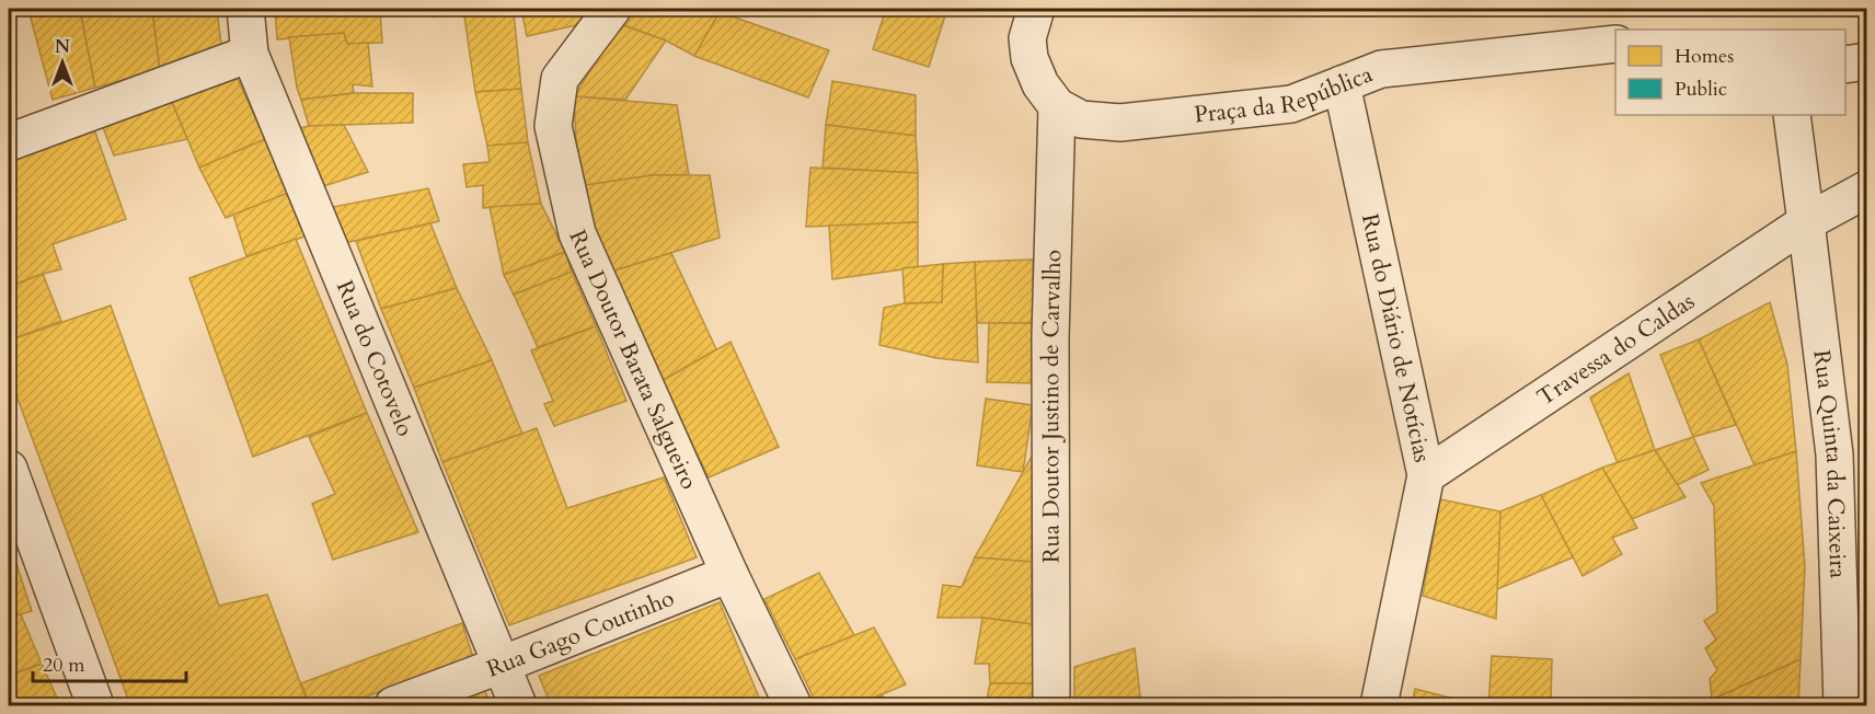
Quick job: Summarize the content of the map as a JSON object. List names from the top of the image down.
{
  "streets": {
    "street": [
      "Praça da República",
      "Rua do Diário de Notícias",
      "Travessa do Caldas",
      "Rua do Cotovelo",
      "Rua Doutor Barata Salgueiro",
      "Rua Doutor Justino de Carvalho",
      "Rua Quinta da Caixeira",
      "Rua Gago Coutinho"
    ]
  },
  "crossings": [
    ["Praça da República", "Rua do Diário de Notícias"],
    ["Praça da República", "Rua Doutor Justino de Carvalho"],
    ["Rua do Diário de Notícias", "Travessa do Caldas"],
    ["Travessa do Caldas", "Rua Quinta da Caixeira"],
    ["Rua do Cotovelo", "Rua Gago Coutinho"],
    ["Rua Doutor Barata Salgueiro", "Rua Gago Coutinho"]
  ],
  "legend": ["Homes", "Public"],
  "scale_bar": "20 m",
  "north": "top"
}
